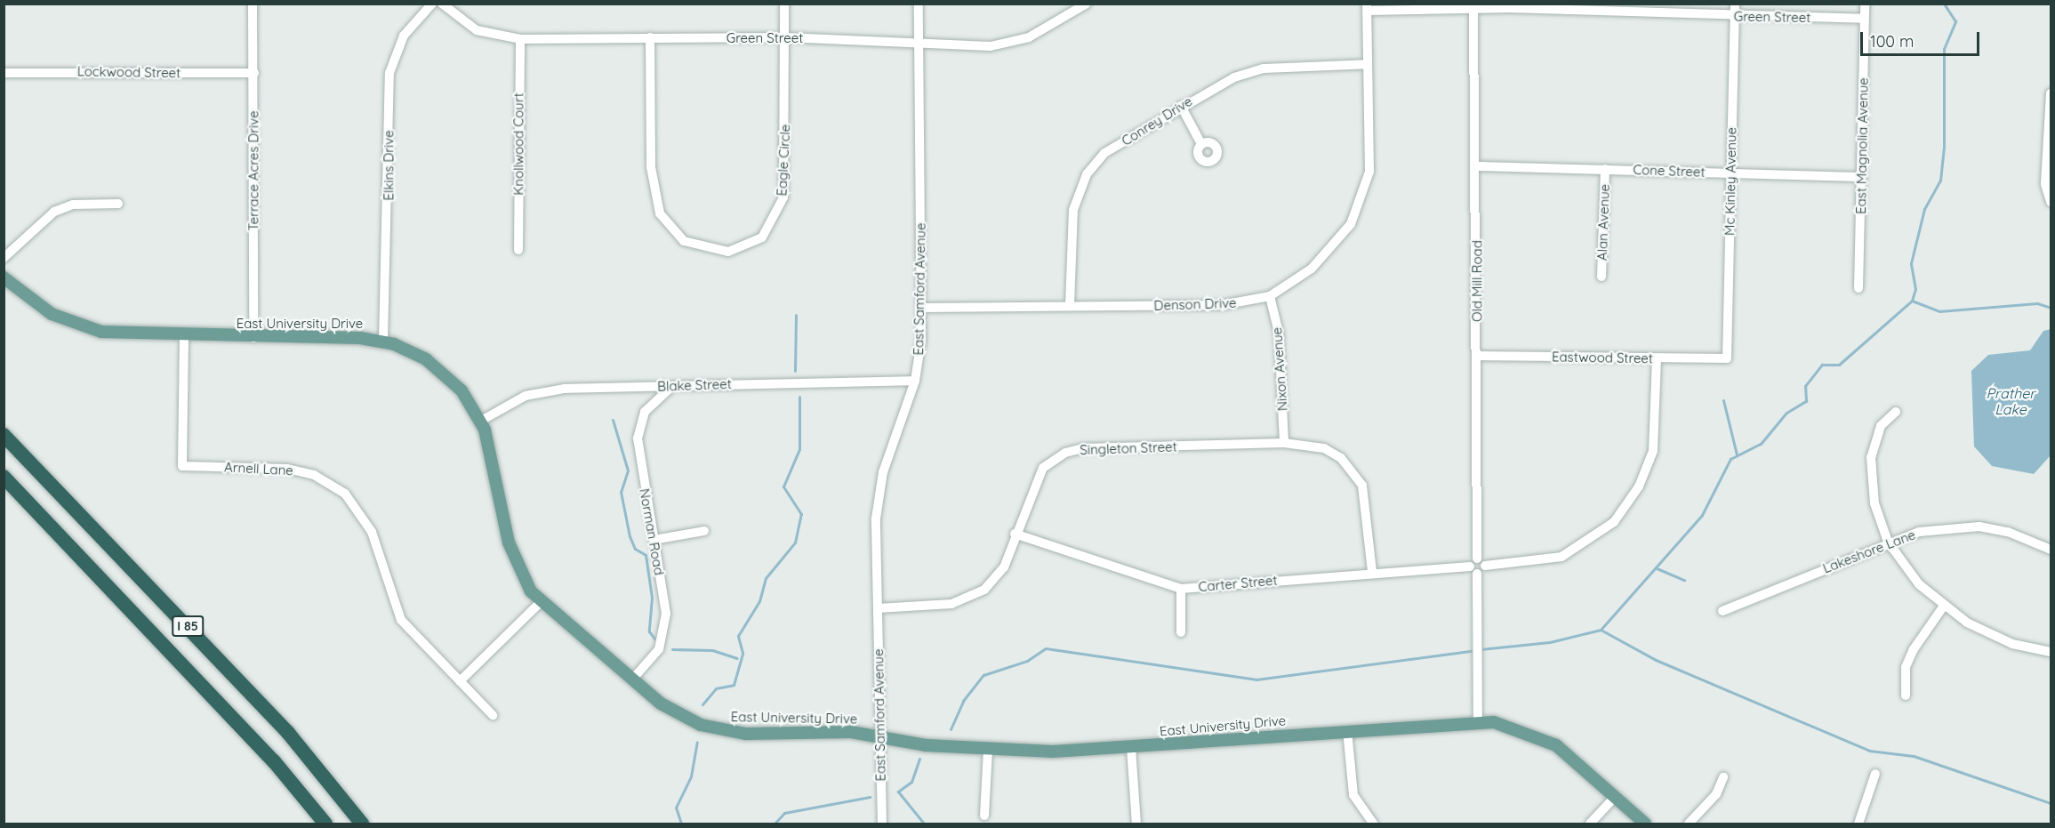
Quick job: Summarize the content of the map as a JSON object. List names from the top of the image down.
{
  "streets": {
    "highway": ["I 85"],
    "main road": ["East University Drive"],
    "street": [
      "Green Street",
      "Lockwood Street",
      "Conrey Drive",
      "Knollwood Court",
      "East Magnolia Avenue",
      "Eagle Circle",
      "Elkins Drive",
      "Terrace Acres Drive",
      "Cone Street",
      "Mc Kinley Avenue",
      "Alan Avenue",
      "Old Mill Road",
      "East Samford Avenue",
      "Denson Drive",
      "Eastwood Street",
      "Nixon Avenue",
      "Blake Street",
      "Singleton Street",
      "Arnell Lane",
      "Norman Road",
      "Lakeshore Lane",
      "Carter Street"
    ]
  },
  "crossings": [
    ["Green Street", "Knollwood Court"],
    ["Green Street", "East Magnolia Avenue"],
    ["Green Street", "Eagle Circle"],
    ["Green Street", "Mc Kinley Avenue"],
    ["Green Street", "Old Mill Road"],
    ["Green Street", "East Samford Avenue"],
    ["Green Street", "Denson Drive"],
    ["Lockwood Street", "Terrace Acres Drive"],
    ["Conrey Drive", "Denson Drive"],
    ["East Magnolia Avenue", "Cone Street"],
    ["Elkins Drive", "East University Drive"],
    ["Terrace Acres Drive", "East University Drive"],
    ["Cone Street", "Mc Kinley Avenue"],
    ["Cone Street", "Alan Avenue"],
    ["Cone Street", "Old Mill Road"],
    ["Mc Kinley Avenue", "Eastwood Street"],
    ["Old Mill Road", "Eastwood Street"],
    ["East Samford Avenue", "Denson Drive"],
    ["East Samford Avenue", "East University Drive"],
    ["East Samford Avenue", "Blake Street"],
    ["East Samford Avenue", "Singleton Street"],
    ["Denson Drive", "Nixon Avenue"],
    ["East University Drive", "Blake Street"],
    ["East University Drive", "Arnell Lane"],
    ["East University Drive", "Norman Road"],
    ["Nixon Avenue", "Singleton Street"],
    ["Blake Street", "Norman Road"],
    ["Singleton Street", "Carter Street"]
  ],
  "water": ["Prather Lake"],
  "scale_bar": "100 m"
}
